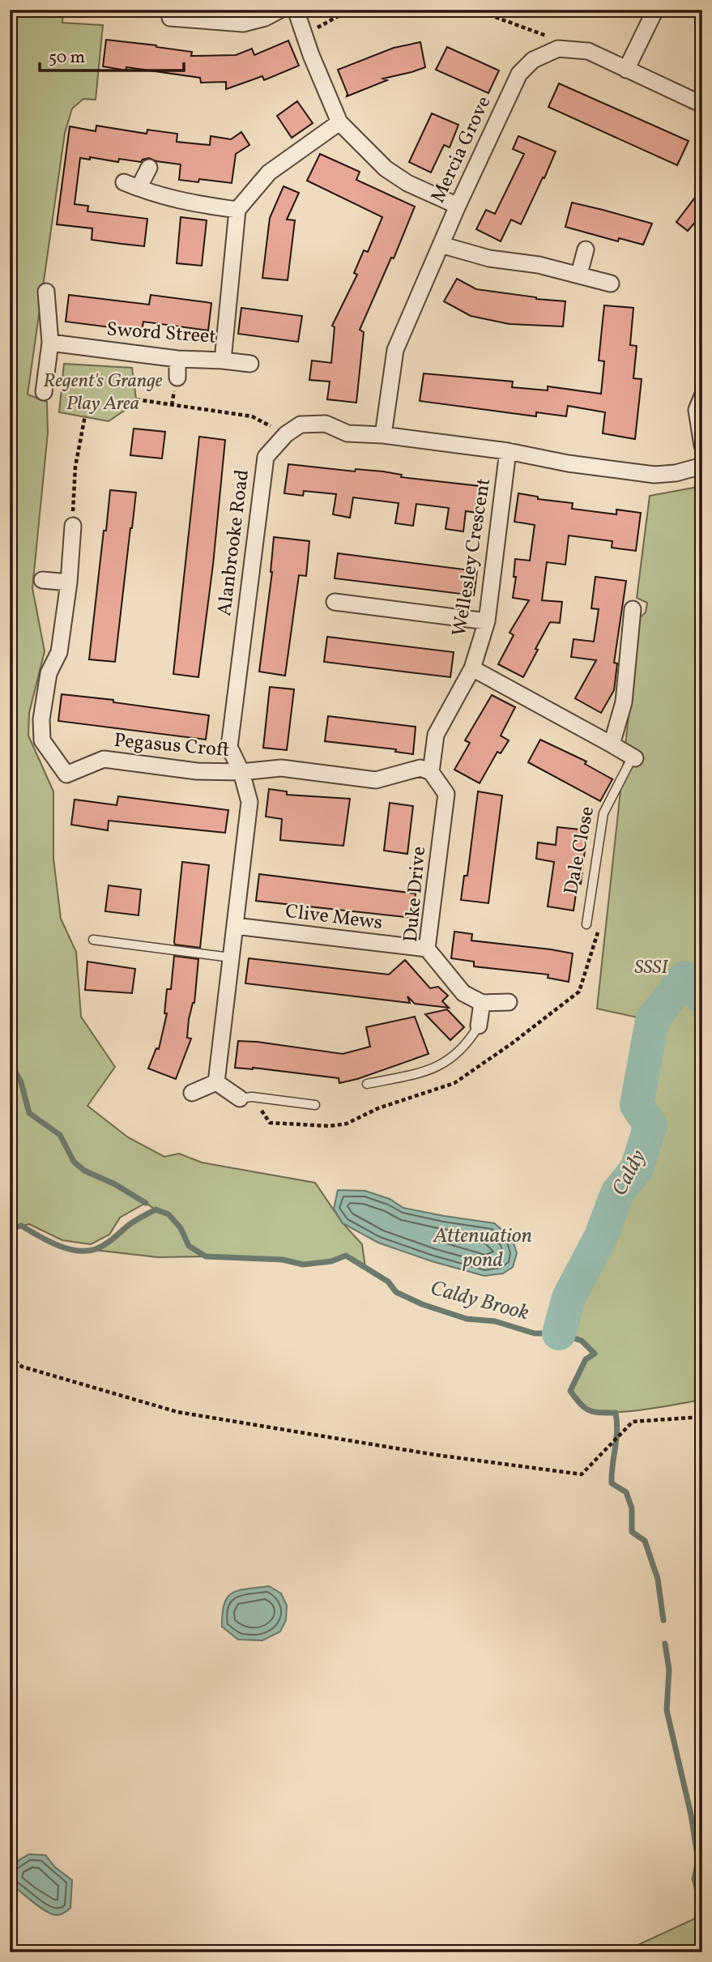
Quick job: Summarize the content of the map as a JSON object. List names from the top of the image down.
{
  "streets": {
    "street": [
      "Mercia Grove",
      "Sword Street",
      "Alanbrooke Road",
      "Wellesley Crescent",
      "Pegasus Croft",
      "Dale Close",
      "Duke Drive",
      "Clive Mews"
    ]
  },
  "crossings": [
    ["Mercia Grove", "Alanbrooke Road"],
    ["Alanbrooke Road", "Wellesley Crescent"],
    ["Alanbrooke Road", "Pegasus Croft"],
    ["Alanbrooke Road", "Clive Mews"],
    ["Wellesley Crescent", "Dale Close"],
    ["Wellesley Crescent", "Duke Drive"],
    ["Duke Drive", "Clive Mews"]
  ],
  "water": ["Caldy", "Attenuation pond", "Caldy Brook"],
  "parks": ["Regent's Grange Play Area", "SSSI"],
  "scale_bar": "50 m"
}
